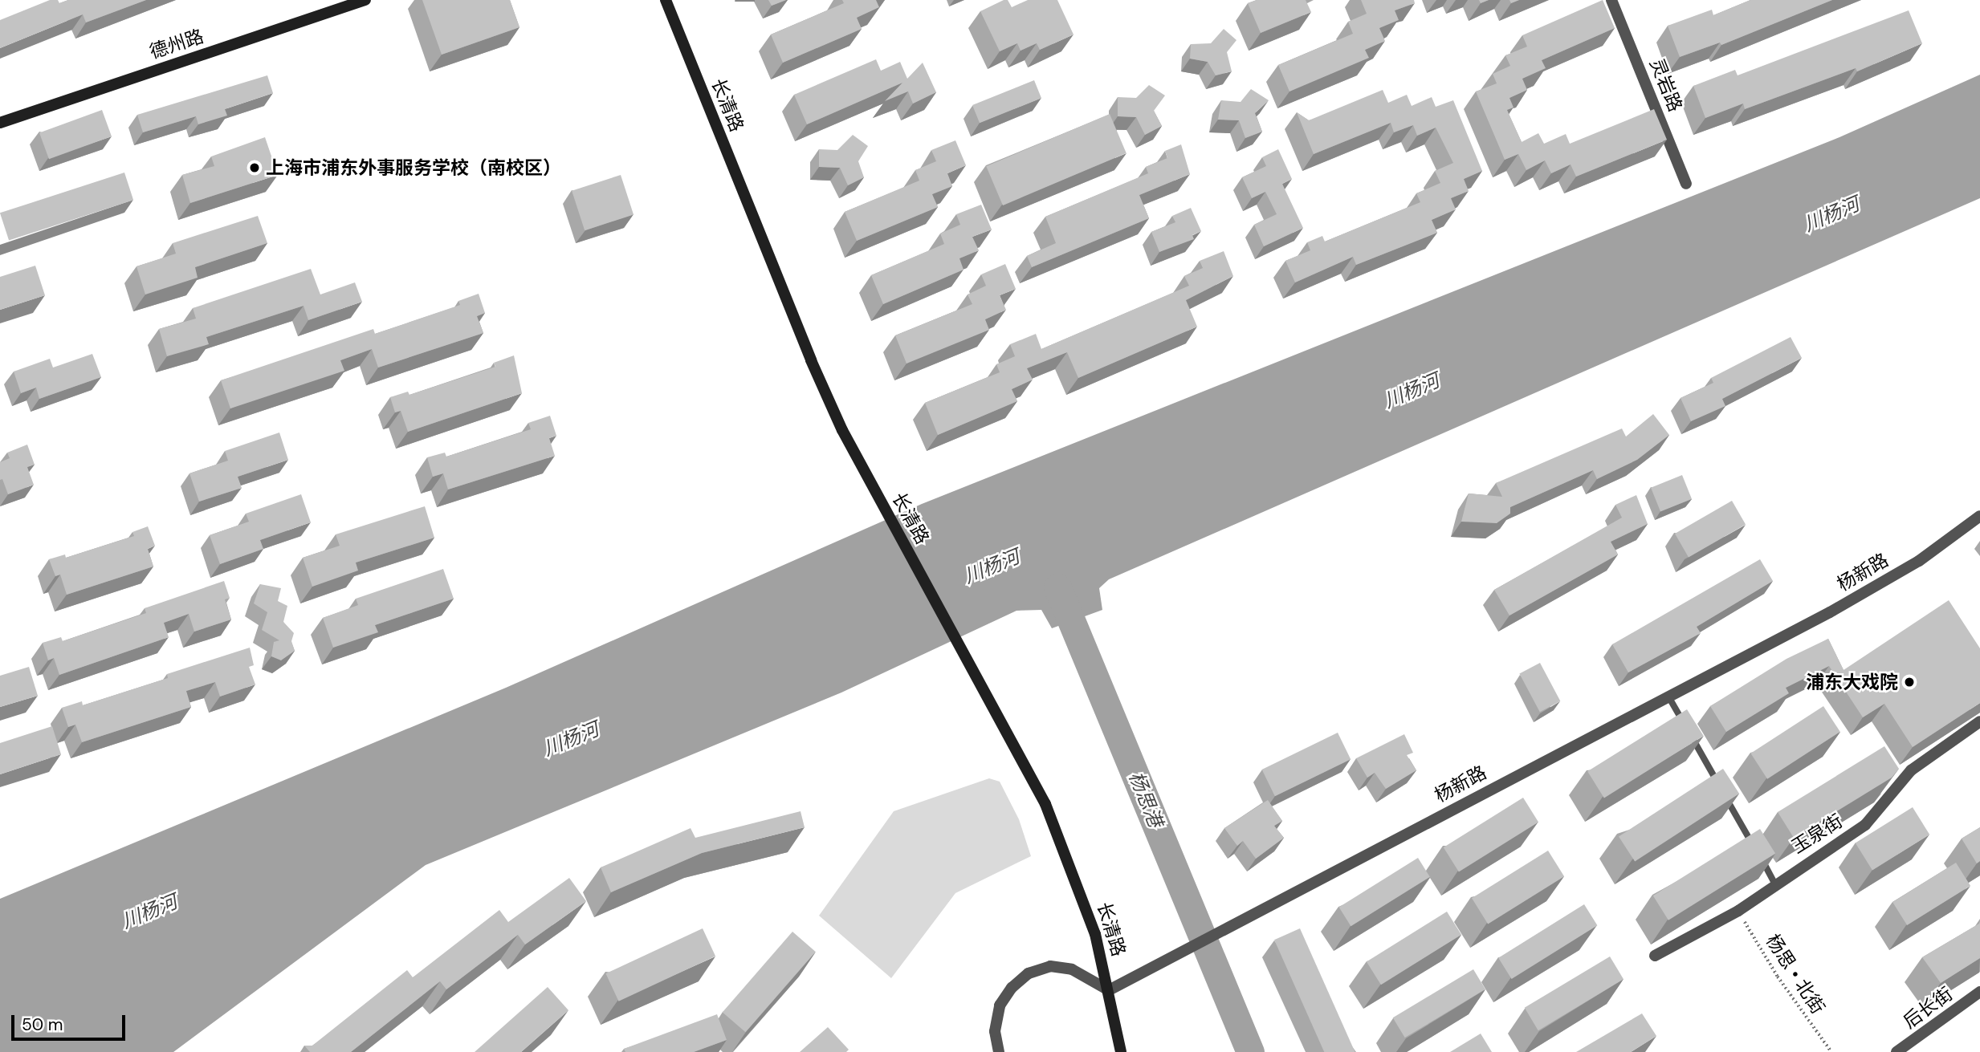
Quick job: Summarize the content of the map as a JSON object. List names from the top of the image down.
{
  "streets": {
    "main road": ["德州路", "长清路"],
    "street": [
      "灵岩路",
      "杨新路",
      "玉泉街",
      "后长街"
    ],
    "path": ["杨思 • 北街"]
  },
  "crossings": [
    ["长清路", "杨新路"],
    ["玉泉街", "杨思 • 北街"]
  ],
  "water": ["川杨河", "杨思港"],
  "places": ["上海市浦东外事服务学校（南校区）", "浦东大戏院"],
  "scale_bar": "50 m"
}
